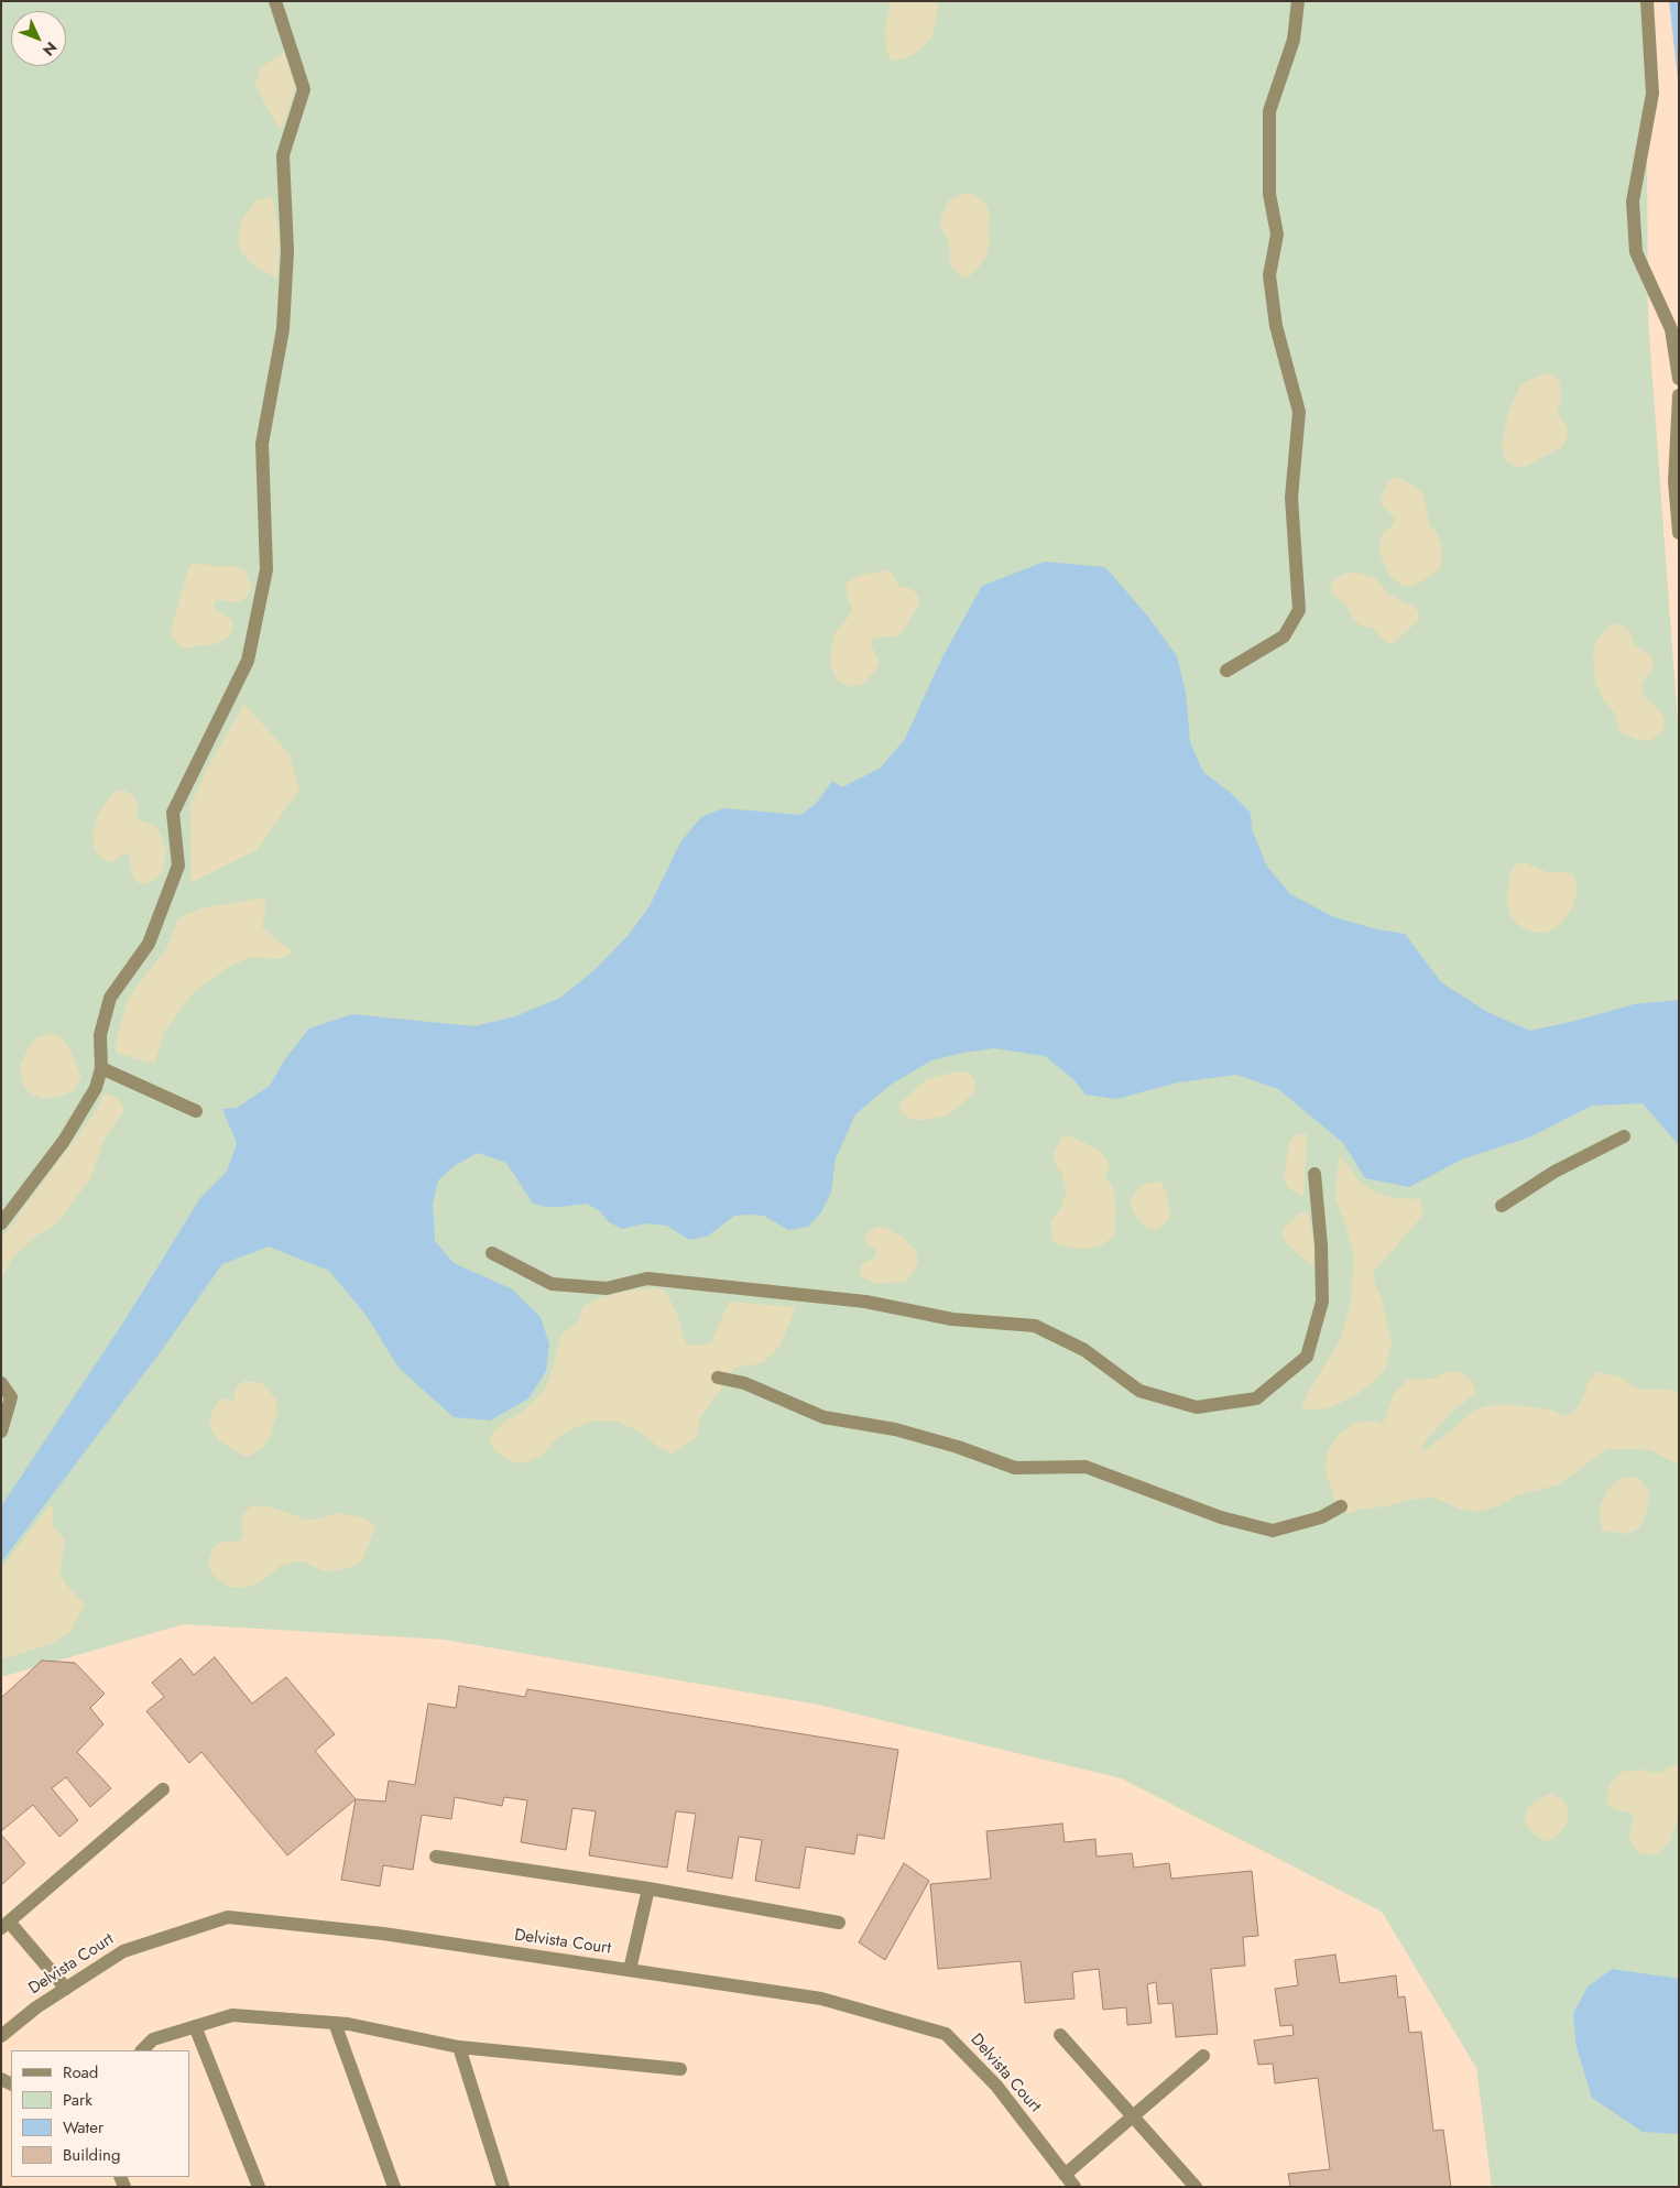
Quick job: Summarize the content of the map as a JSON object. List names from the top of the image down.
{
  "streets": {
    "street": ["Delvista Court"]
  },
  "legend": [
    "Road",
    "Park",
    "Water",
    "Building"
  ],
  "north": "bottom right"
}
